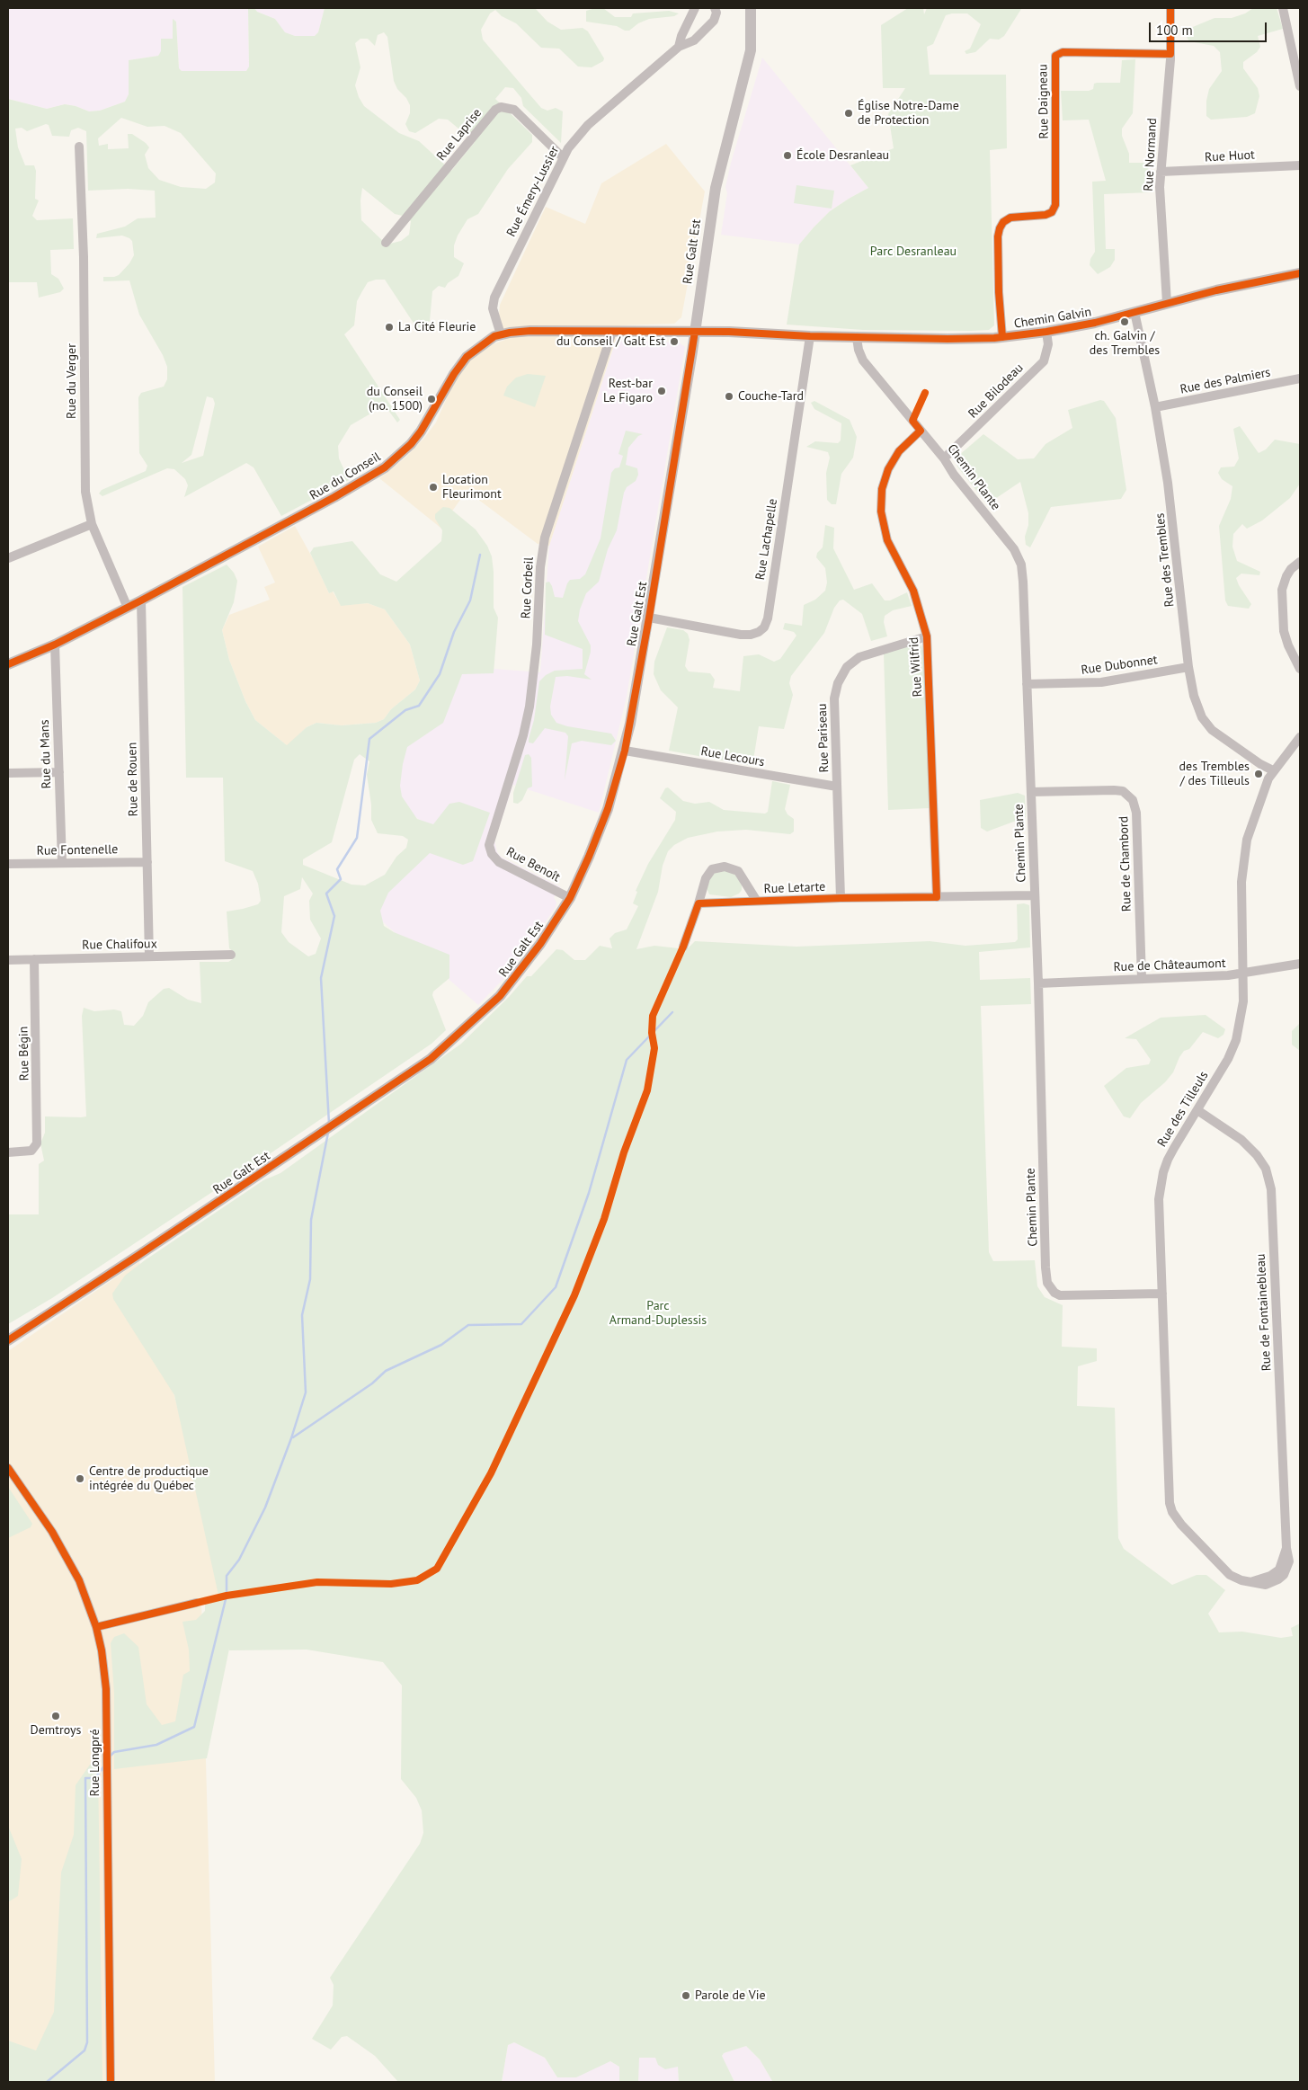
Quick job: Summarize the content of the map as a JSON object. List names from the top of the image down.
{
  "streets": {
    "street": [
      "Rue Daigneau",
      "Rue Laprise",
      "Rue Normand",
      "Rue Huot",
      "Rue Émery-Lussier",
      "Rue Galt Est",
      "Chemin Galvin",
      "Rue du Verger",
      "Rue des Palmiers",
      "Rue Bilodeau",
      "Rue du Conseil",
      "Chemin Plante",
      "Rue Lachapelle",
      "Rue des Trembles",
      "Rue Corbeil",
      "Rue Dubonnet",
      "Rue Wilfrid",
      "Rue Pariseau",
      "Rue du Mans",
      "Rue Lecours",
      "Rue de Rouen",
      "Rue Fontenelle",
      "Rue de Chambord",
      "Rue Benoît",
      "Rue Letarte",
      "Rue Chalifoux",
      "Rue de Châteaumont",
      "Rue Bégin",
      "Rue des Tilleuls",
      "Rue de Fontainebleau",
      "Rue Longpré"
    ]
  },
  "crossings": [
    ["Rue Daigneau", "Rue Normand"],
    ["Rue Daigneau", "Chemin Galvin"],
    ["Rue Laprise", "Rue Émery-Lussier"],
    ["Rue Normand", "Rue Huot"],
    ["Rue Normand", "Chemin Galvin"],
    ["Rue Émery-Lussier", "Rue du Conseil"],
    ["Rue Galt Est", "Chemin Galvin"],
    ["Rue Galt Est", "Rue du Conseil"],
    ["Rue Galt Est", "Rue Lachapelle"],
    ["Rue Galt Est", "Rue Lecours"],
    ["Rue Galt Est", "Rue Benoît"],
    ["Chemin Galvin", "Rue Bilodeau"],
    ["Chemin Galvin", "Rue du Conseil"],
    ["Chemin Galvin", "Chemin Plante"],
    ["Chemin Galvin", "Rue Lachapelle"],
    ["Chemin Galvin", "Rue des Trembles"],
    ["Rue du Verger", "Rue du Conseil"],
    ["Rue des Palmiers", "Rue des Trembles"],
    ["Rue Bilodeau", "Chemin Plante"],
    ["Rue du Conseil", "Rue Corbeil"],
    ["Rue du Conseil", "Rue du Mans"],
    ["Rue du Conseil", "Rue de Rouen"],
    ["Chemin Plante", "Rue Dubonnet"],
    ["Chemin Plante", "Rue Wilfrid"],
    ["Chemin Plante", "Rue de Chambord"],
    ["Chemin Plante", "Rue Letarte"],
    ["Chemin Plante", "Rue de Châteaumont"],
    ["Chemin Plante", "Rue des Tilleuls"],
    ["Rue des Trembles", "Rue Dubonnet"],
    ["Rue des Trembles", "Rue des Tilleuls"],
    ["Rue Corbeil", "Rue Benoît"],
    ["Rue Wilfrid", "Rue Pariseau"],
    ["Rue Wilfrid", "Rue Letarte"],
    ["Rue Pariseau", "Rue Lecours"],
    ["Rue Pariseau", "Rue Letarte"],
    ["Rue du Mans", "Rue Fontenelle"],
    ["Rue de Rouen", "Rue Fontenelle"],
    ["Rue de Rouen", "Rue Chalifoux"],
    ["Rue de Chambord", "Rue de Châteaumont"],
    ["Rue Chalifoux", "Rue Bégin"],
    ["Rue de Châteaumont", "Rue des Tilleuls"],
    ["Rue des Tilleuls", "Rue de Fontainebleau"]
  ],
  "parks": ["Parc Desranleau", "Parc Armand-Duplessis"],
  "places": [
    "Église Notre-Dame de Protection",
    "École Desranleau",
    "ch. Galvin / des Trembles",
    "La Cité Fleurie",
    "du Conseil / Galt Est",
    "Rest-bar Le Figaro",
    "Couche-Tard",
    "du Conseil (no. 1500)",
    "Location Fleurimont",
    "des Trembles / des Tilleuls",
    "Centre de productique intégrée du Québec",
    "Demtroys",
    "Parole de Vie"
  ],
  "scale_bar": "100 m"
}
